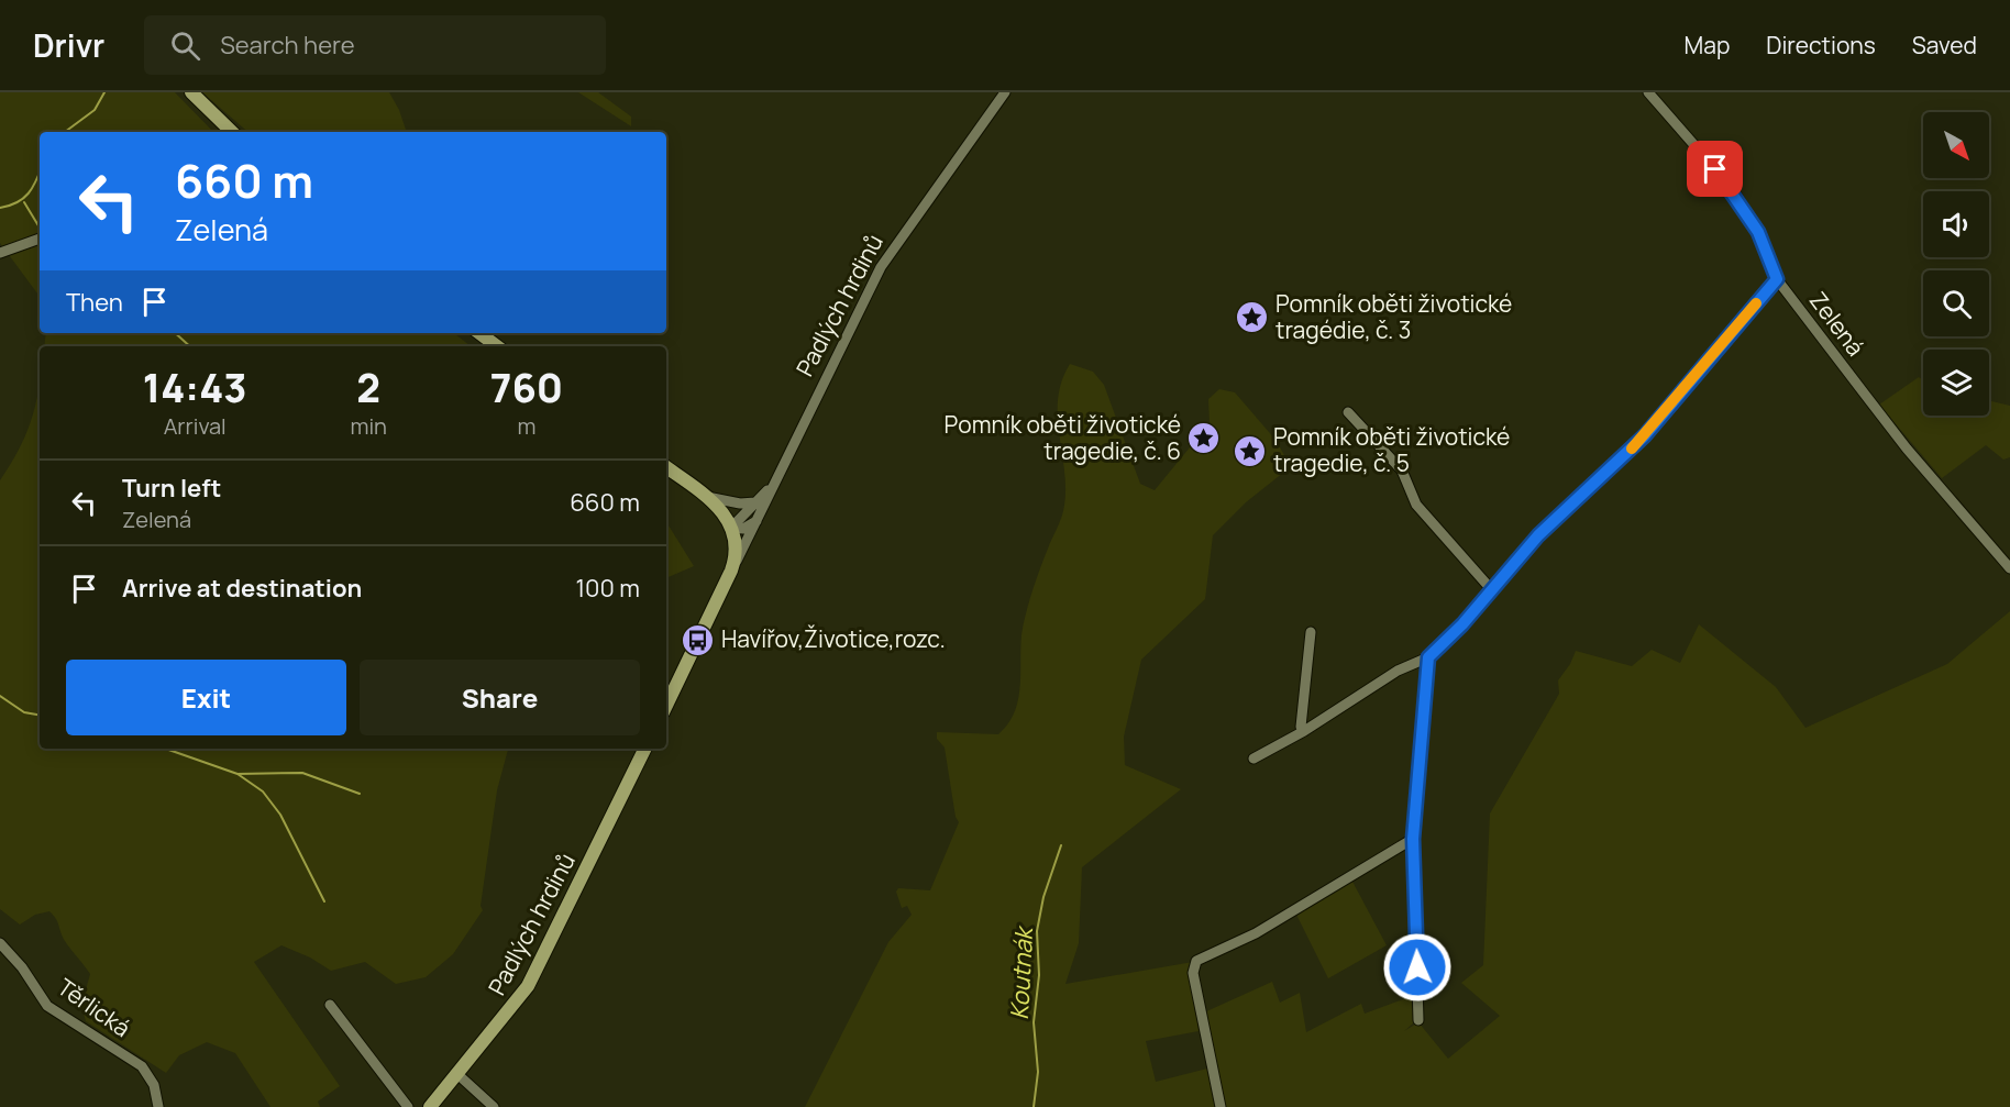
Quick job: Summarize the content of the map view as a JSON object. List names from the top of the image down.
{
  "streets": {
    "main road": ["Padlých hrdinů"],
    "street": ["Zelená", "Těrlická"]
  },
  "water": ["Koutnák"],
  "places": {
    "place": ["Pomník oběti životické tragédie, č. 3", "Pomník oběti životické tragedie, č. 6", "Pomník oběti životické tragedie, č. 5"],
    "bus stop": ["Havířov,Životice,rozc."]
  },
  "north": "bottom right",
  "page": {
    "header": "Drivr",
    "search": "Search here",
    "nav": ["Map", "Directions", "Saved"],
    "turn": ["660 m", "Zelená"],
    "then": "Then",
    "eta": [
      "14:43",
      "Arrival",
      "2",
      "min",
      "760",
      "m"
    ],
    "list": [
      {
        "name": "Turn left",
        "note": "Zelená",
        "value": "660 m"
      },
      {
        "name": "Arrive at destination",
        "value": "100 m"
      }
    ],
    "buttons": ["Exit", "Share"]
  }
}
